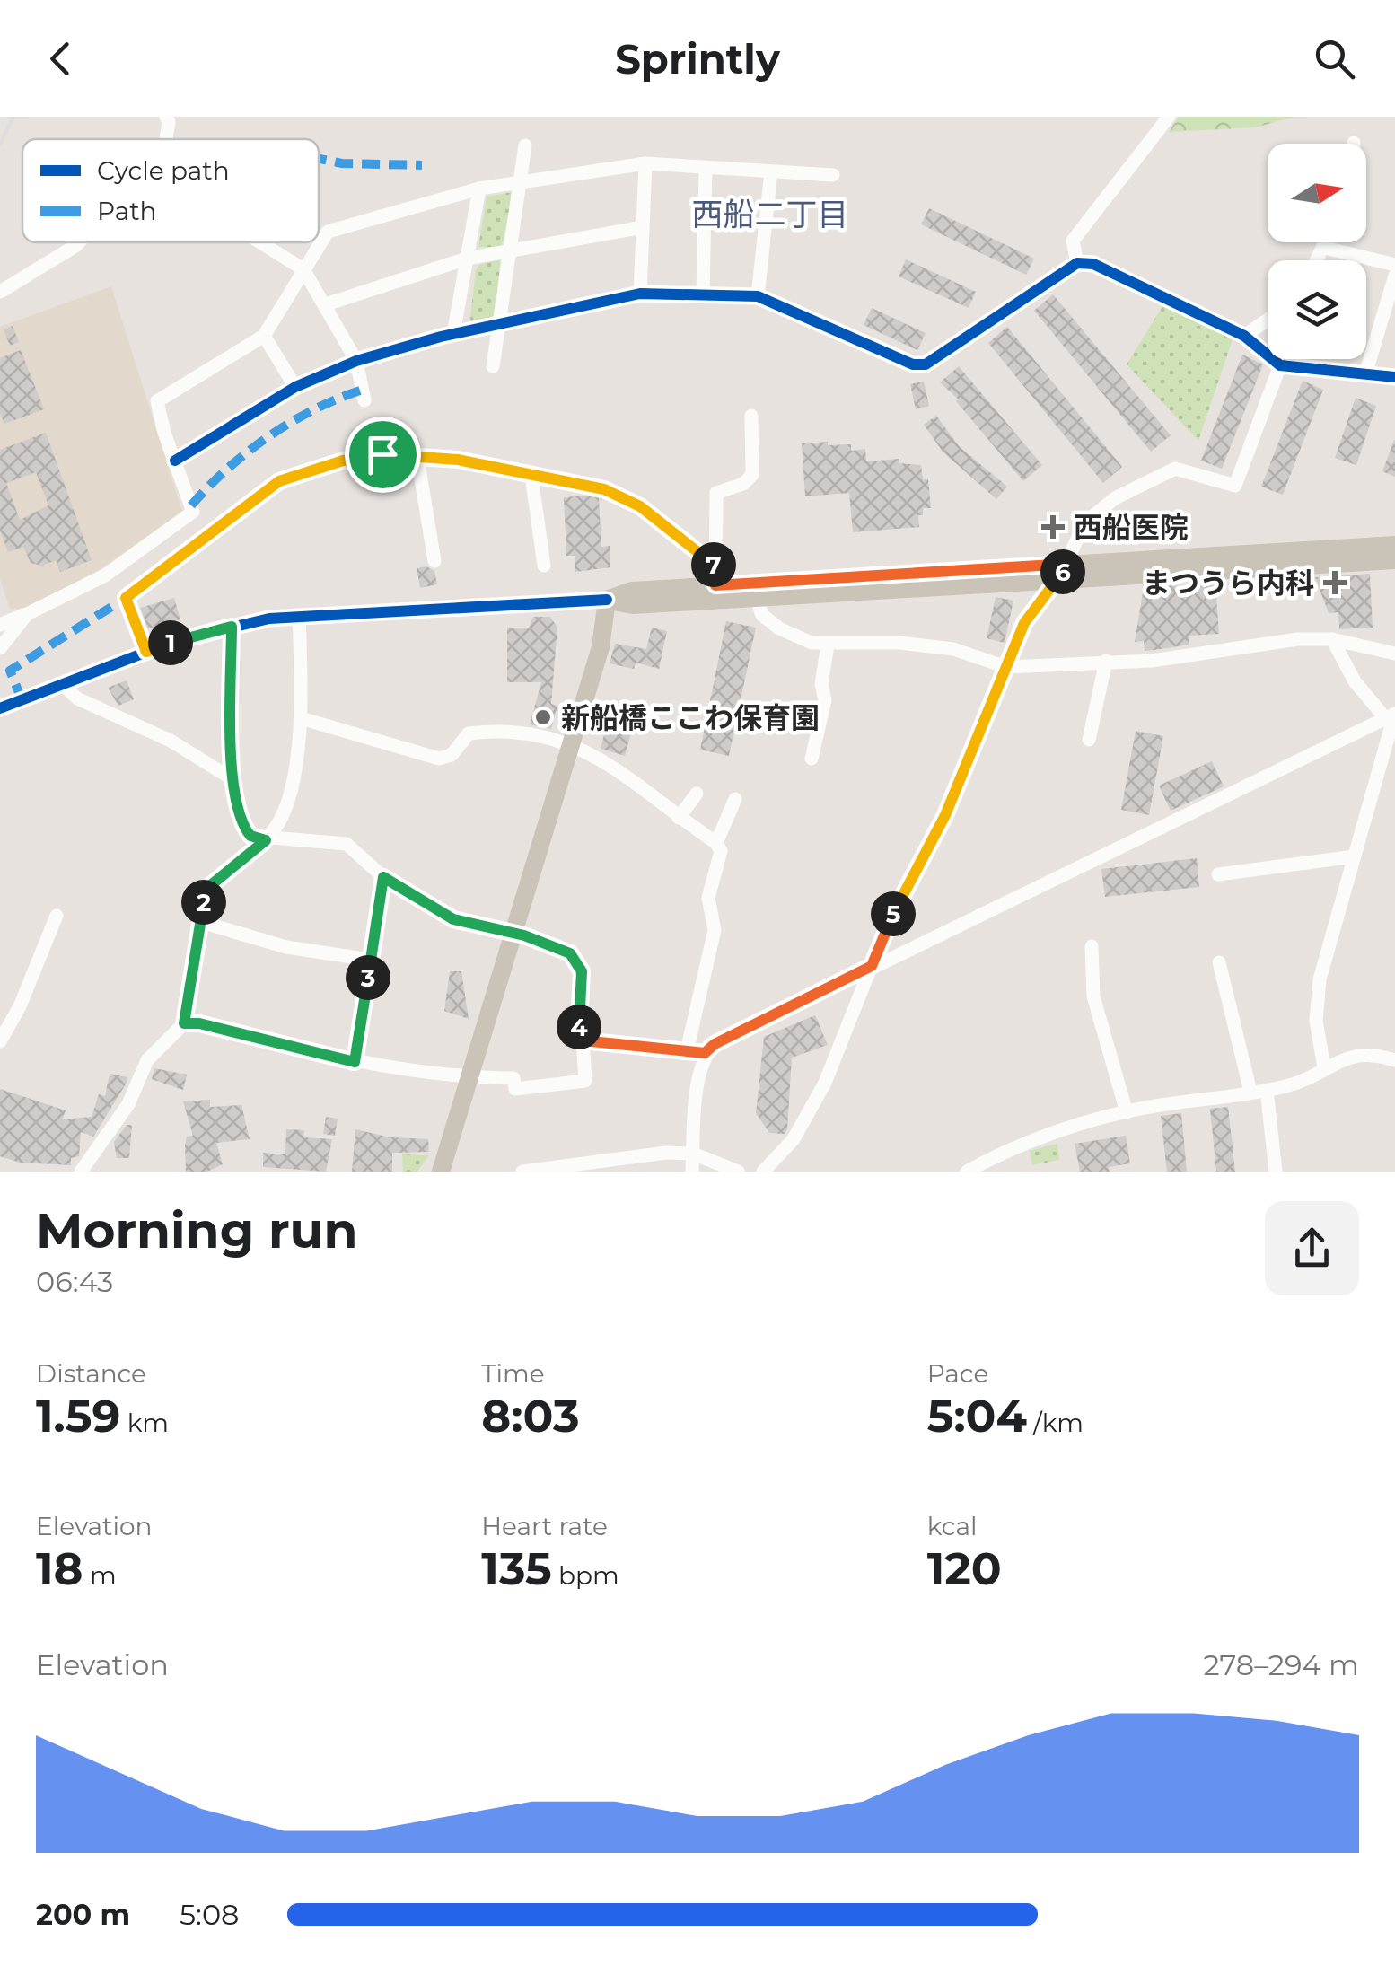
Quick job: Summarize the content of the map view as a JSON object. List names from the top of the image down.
{
  "districts": ["西船二丁目"],
  "places": {
    "health": ["西船医院", "まつうら内科"],
    "other": ["新船橋ここわ保育園"]
  },
  "legend": ["Cycle path", "Path"],
  "north": "right",
  "page": {
    "header": "Sprintly",
    "pins": [
      "7",
      "6",
      "1",
      "2",
      "5",
      "3",
      "4"
    ],
    "heading": ["Morning run", "06:43"],
    "stats": [
      ["Distance", "1.59 km"],
      ["Time", "8:03"],
      ["Pace", "5:04 /km"],
      ["Elevation", "18 m"],
      ["Heart rate", "135 bpm"],
      ["kcal", "120"]
    ],
    "chart": ["Elevation", "278–294 m"],
    "list": [
      {
        "name": "200 m",
        "note": "5:08"
      }
    ]
  }
}
